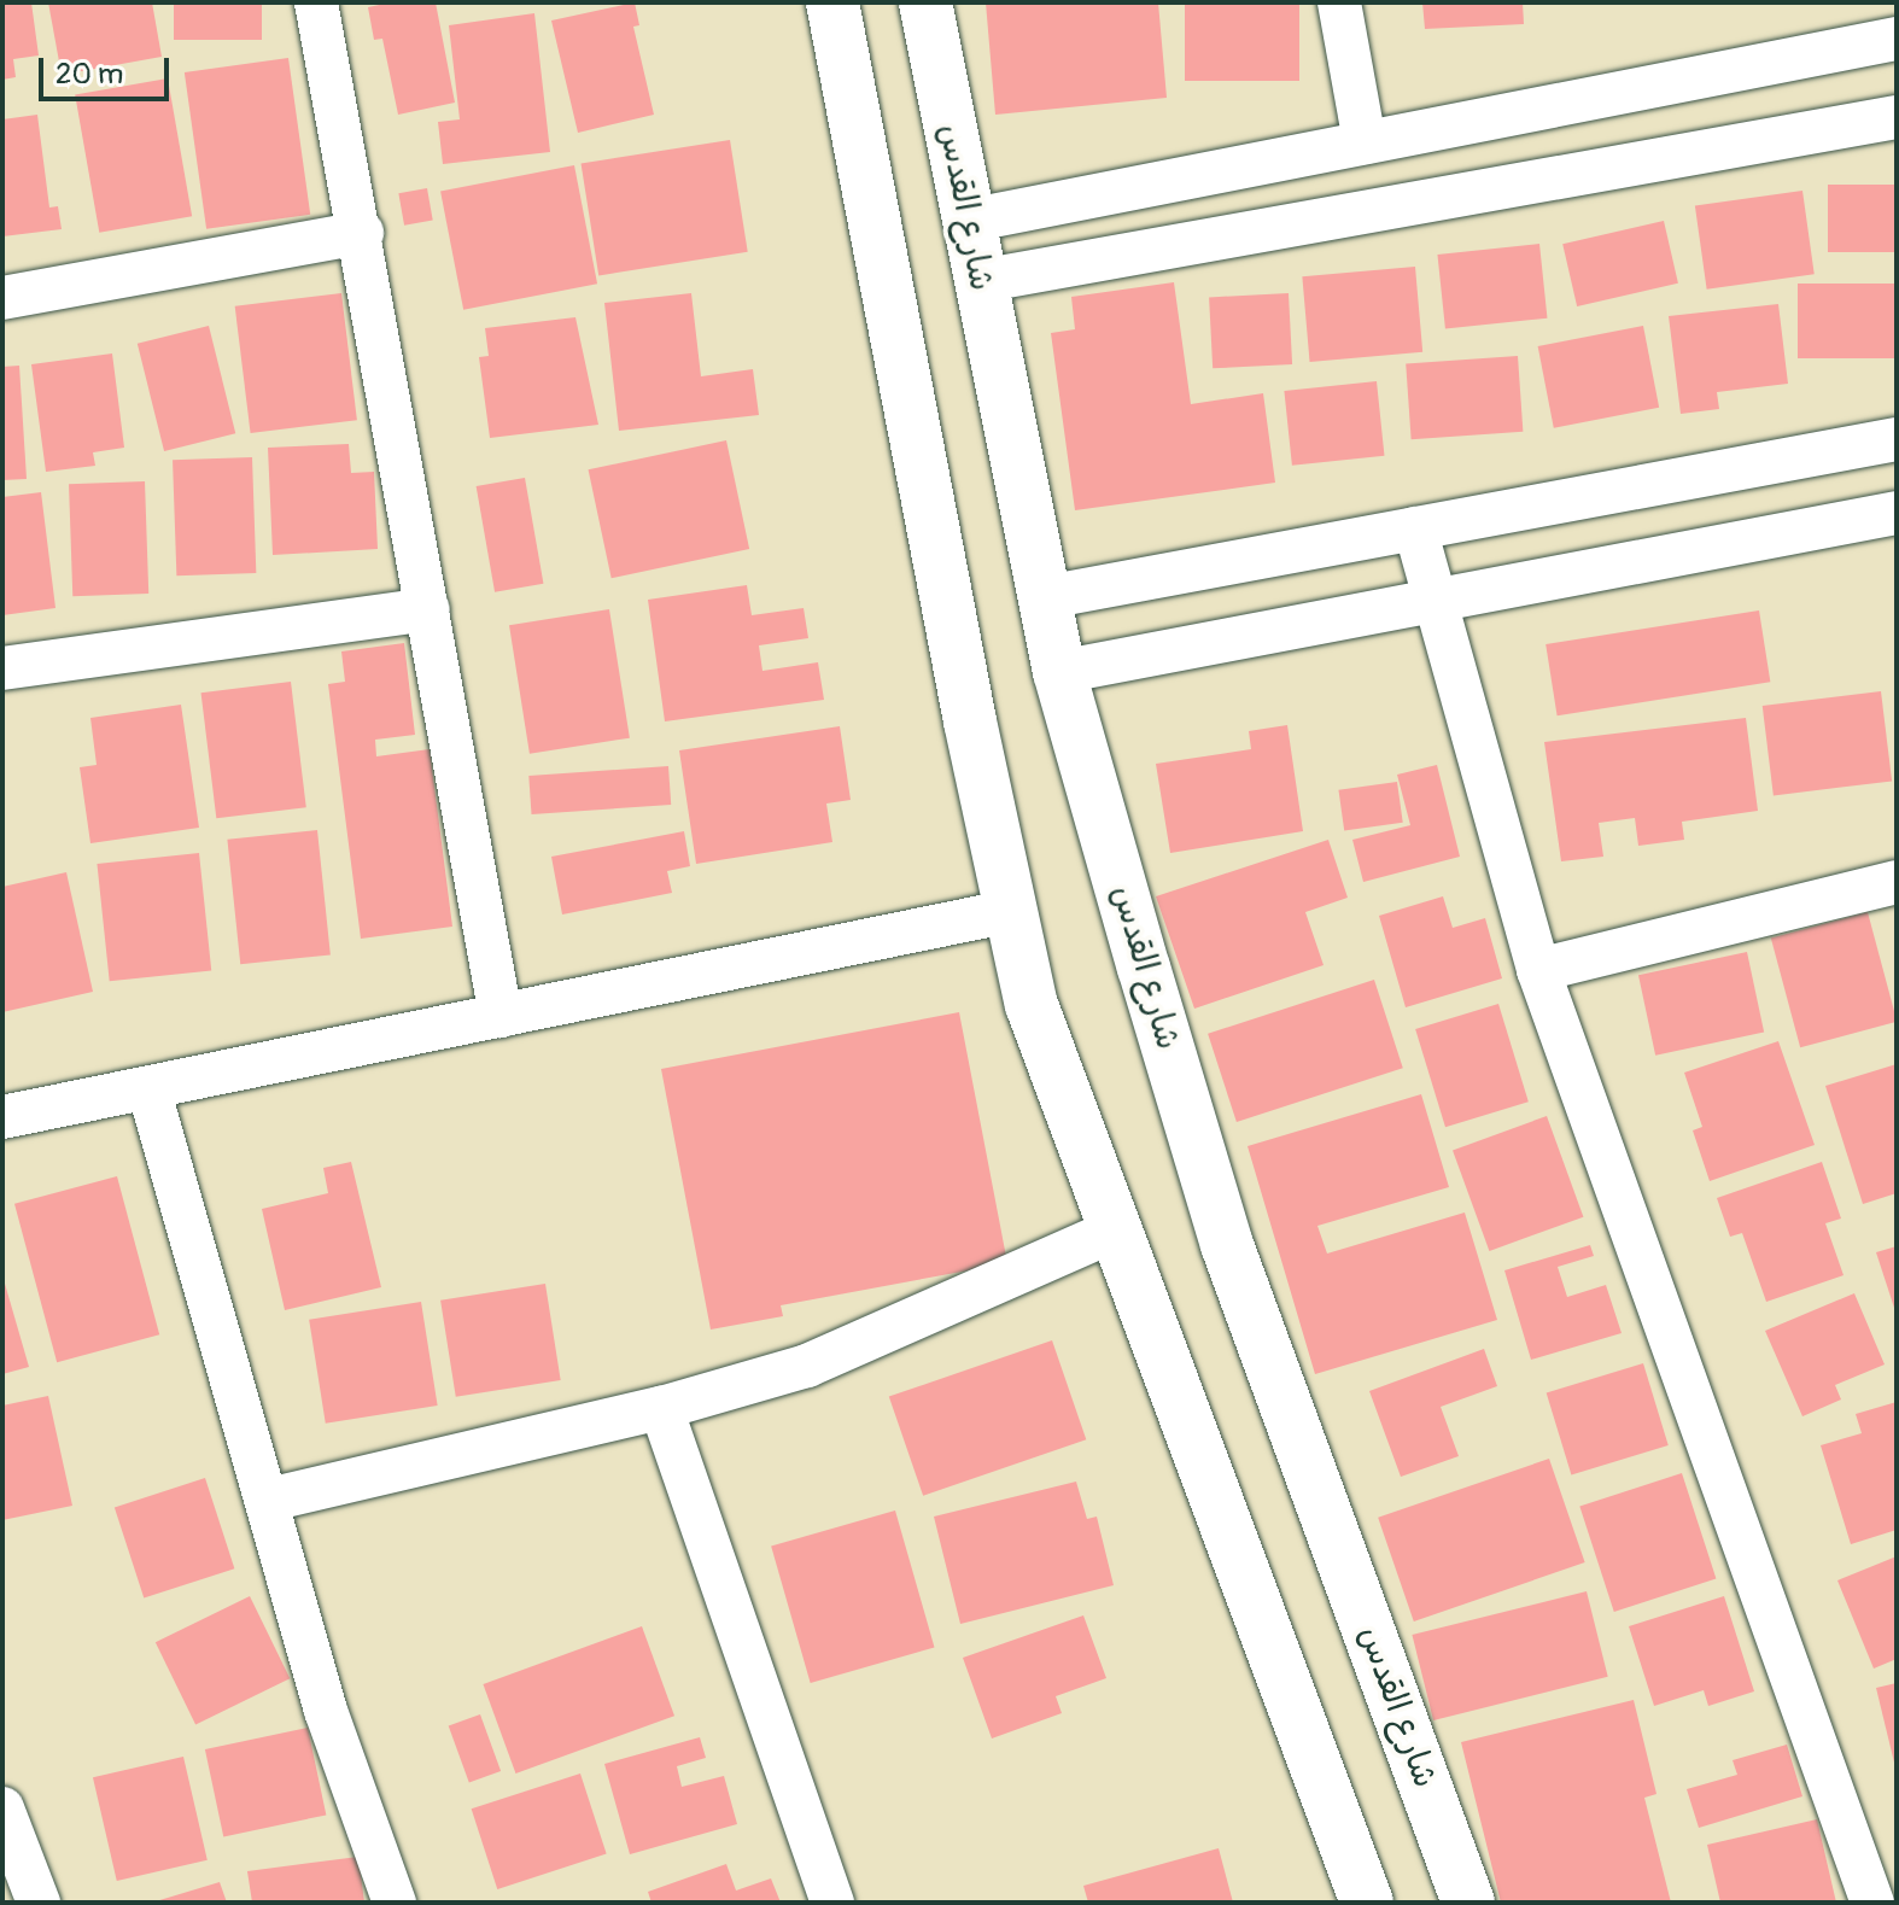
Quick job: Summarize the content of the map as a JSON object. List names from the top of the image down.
{
  "streets": {
    "main road": ["شارع القدس"]
  },
  "scale_bar": "20 m"
}
